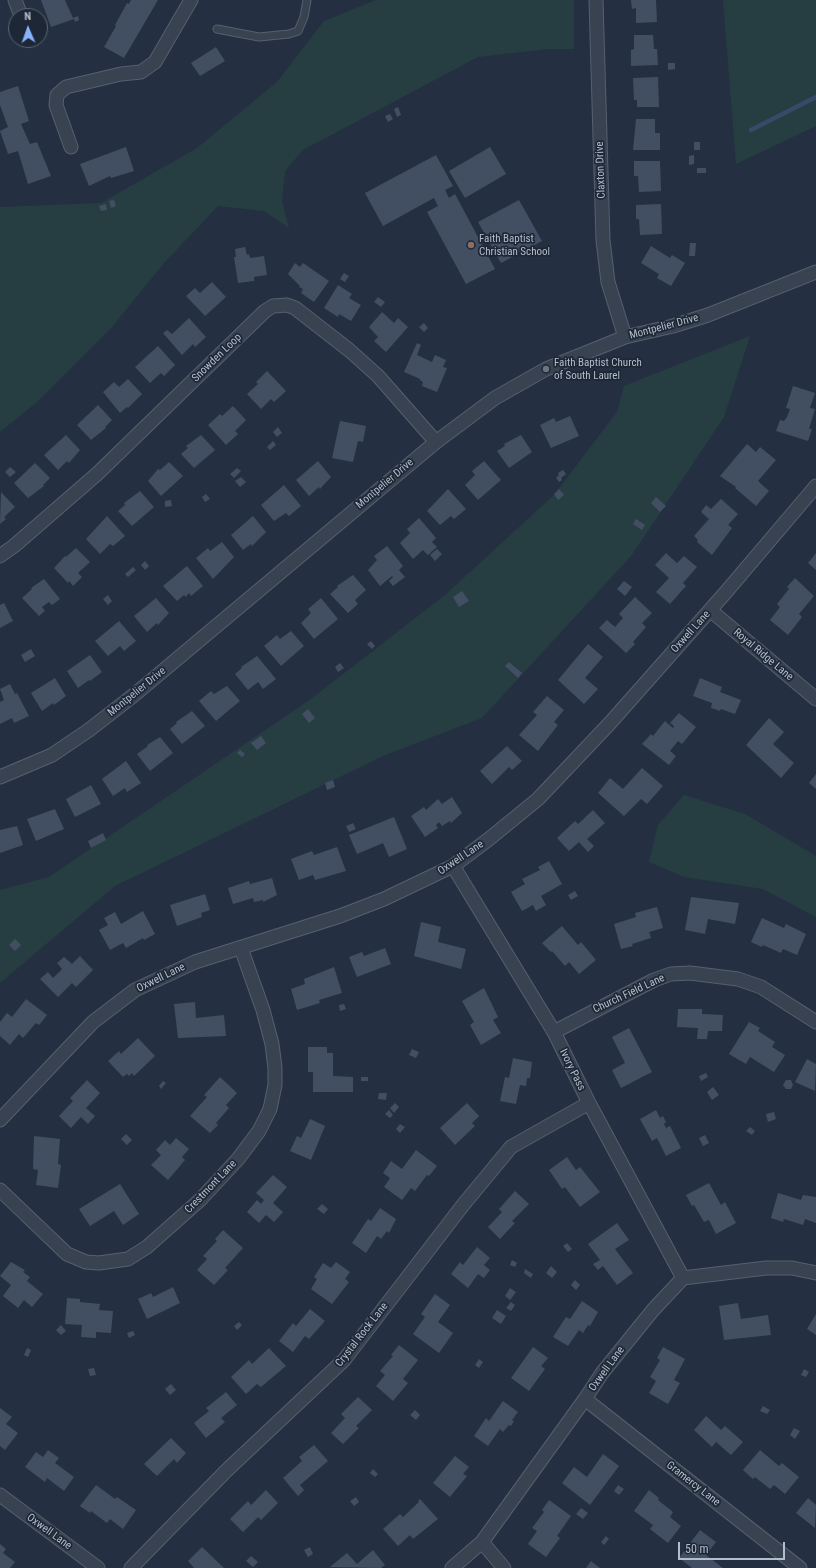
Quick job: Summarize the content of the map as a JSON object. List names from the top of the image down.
{
  "streets": {
    "street": [
      "Claxton Drive",
      "Montpelier Drive",
      "Snowden Loop",
      "Oxwell Lane",
      "Royal Ridge Lane",
      "Church Field Lane",
      "Ivory Pass",
      "Crestmont Lane",
      "Crystal Rock Lane",
      "Gramercy Lane"
    ]
  },
  "crossings": [
    ["Claxton Drive", "Montpelier Drive"],
    ["Montpelier Drive", "Snowden Loop"],
    ["Oxwell Lane", "Royal Ridge Lane"],
    ["Oxwell Lane", "Ivory Pass"],
    ["Oxwell Lane", "Crestmont Lane"],
    ["Oxwell Lane", "Gramercy Lane"],
    ["Church Field Lane", "Ivory Pass"],
    ["Ivory Pass", "Crystal Rock Lane"]
  ],
  "places": ["Faith Baptist Christian School", "Faith Baptist Church of South Laurel"],
  "scale_bar": "50 m",
  "north": "top"
}
